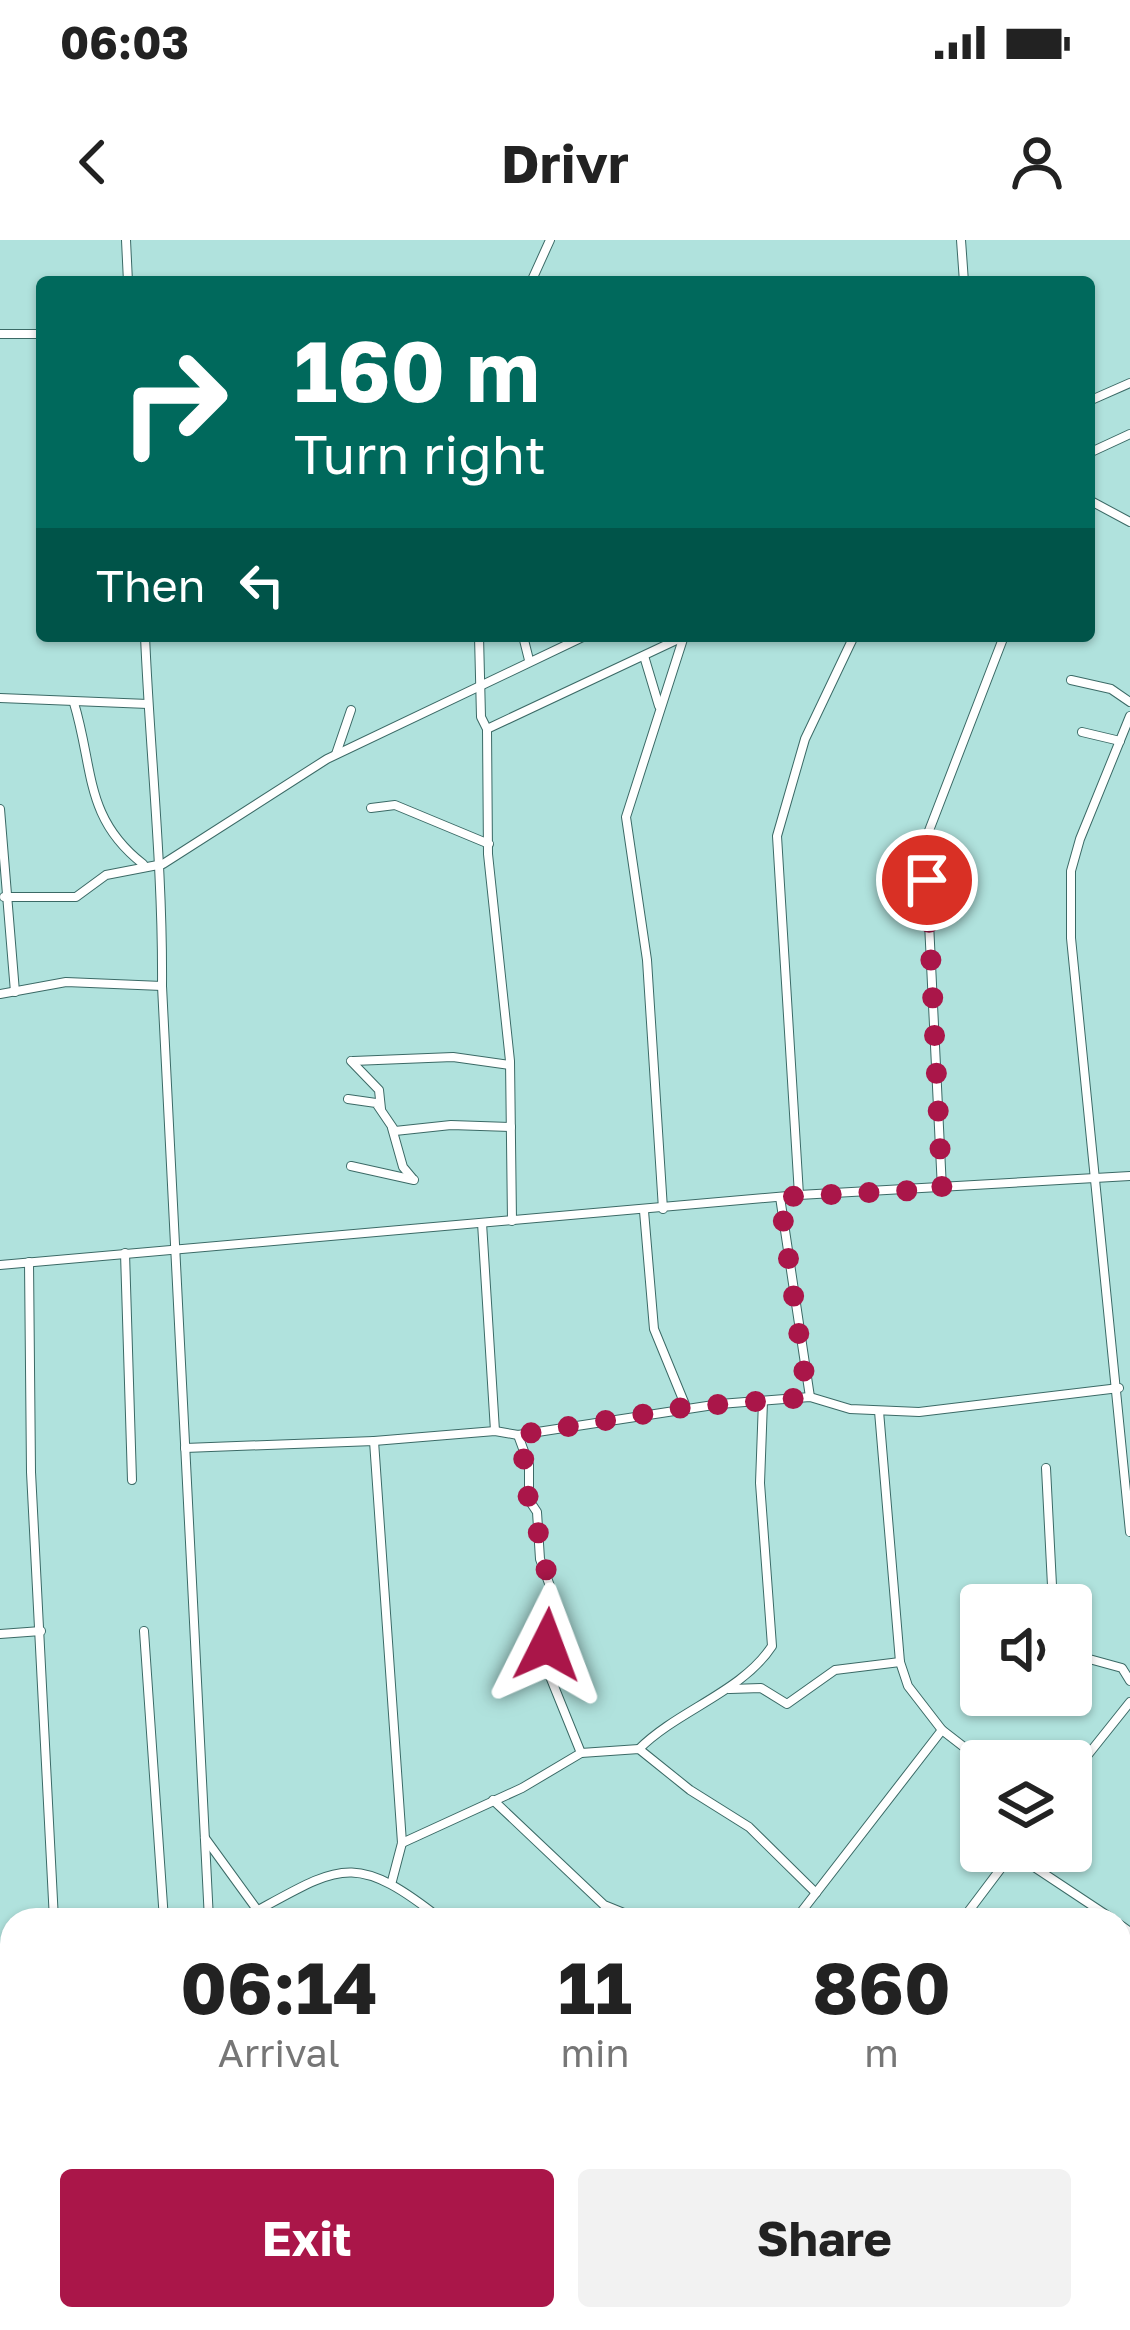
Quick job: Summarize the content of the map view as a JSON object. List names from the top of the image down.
{
  "page": {
    "status": "06:03",
    "header": "Drivr",
    "turn": ["160 m", "Turn right"],
    "then": "Then",
    "eta": [
      "06:14",
      "Arrival",
      "11",
      "min",
      "860",
      "m"
    ],
    "buttons": ["Exit", "Share"]
  }
}
